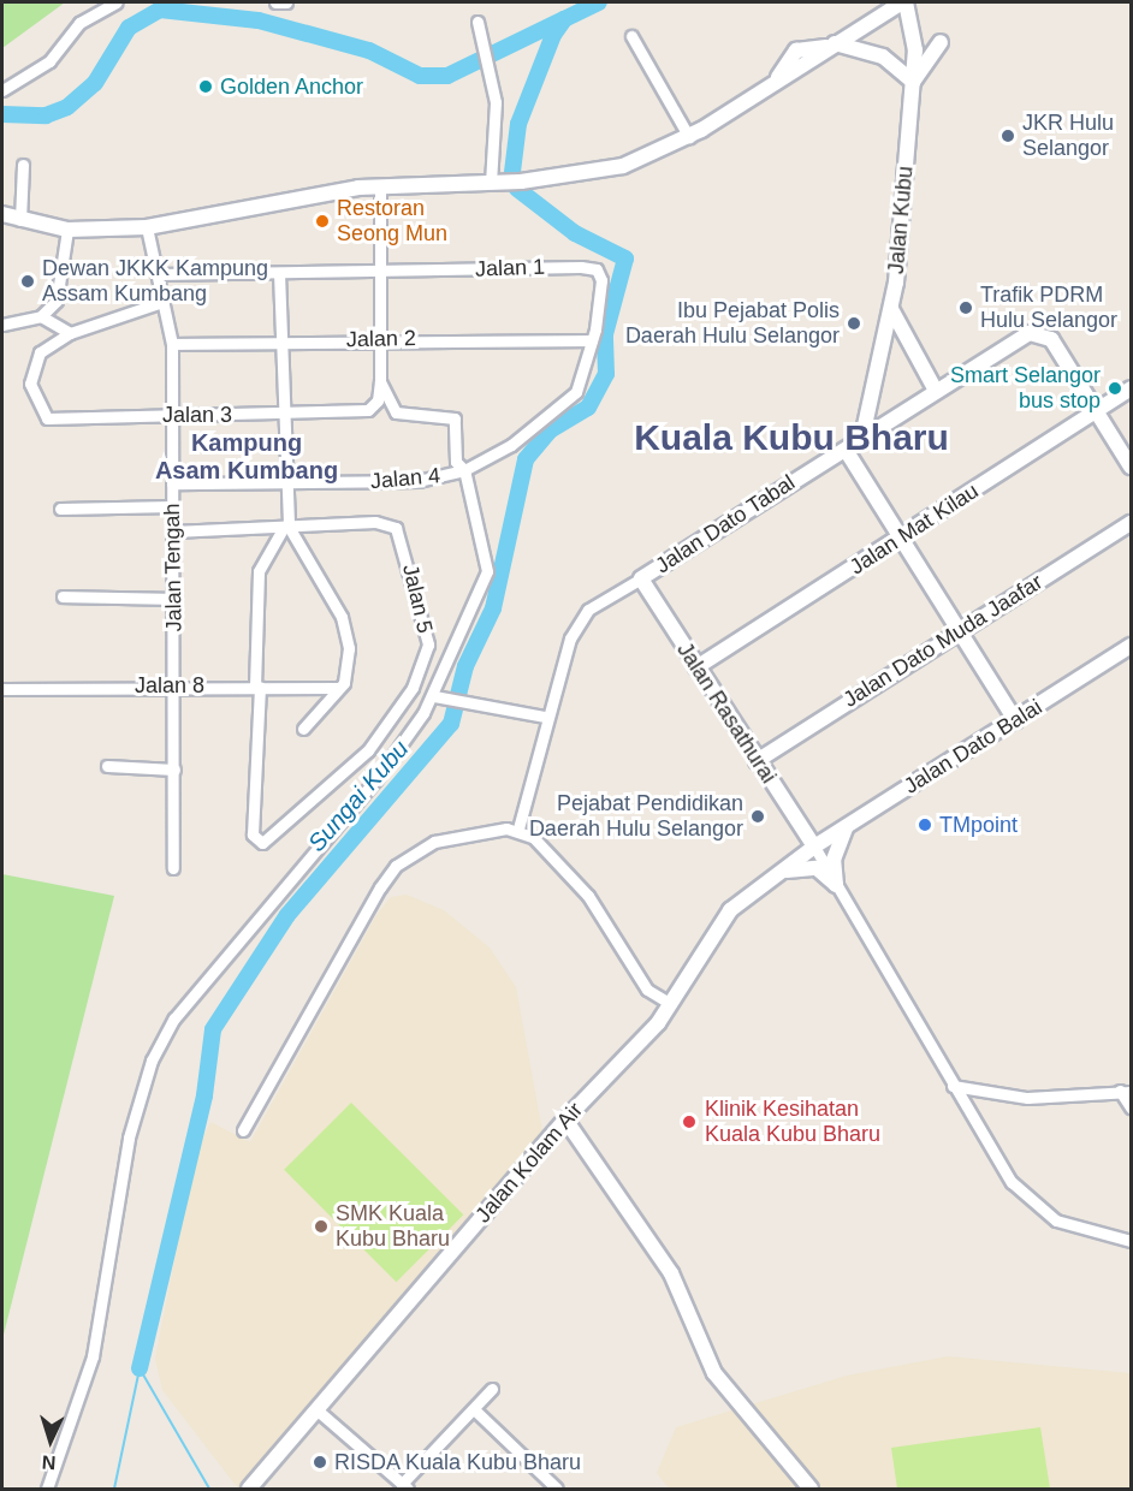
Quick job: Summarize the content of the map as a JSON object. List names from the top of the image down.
{
  "streets": {
    "street": [
      "Jalan Kubu",
      "Jalan 1",
      "Jalan 2",
      "Jalan 3",
      "Jalan 4",
      "Jalan Dato Tabal",
      "Jalan Mat Kilau",
      "Jalan Tengah",
      "Jalan 5",
      "Jalan Dato Muda Jaafar",
      "Jalan 8",
      "Jalan Rasathurai",
      "Jalan Dato Balai",
      "Jalan Kolam Air"
    ]
  },
  "crossings": [
    ["Jalan Kubu", "Jalan Dato Tabal"],
    ["Jalan 1", "Jalan 2"],
    ["Jalan 1", "Jalan 4"],
    ["Jalan 1", "Jalan Tengah"],
    ["Jalan 2", "Jalan Tengah"],
    ["Jalan 3", "Jalan Tengah"],
    ["Jalan 4", "Jalan Tengah"],
    ["Jalan Dato Tabal", "Jalan Mat Kilau"],
    ["Jalan Dato Tabal", "Jalan Rasathurai"],
    ["Jalan Mat Kilau", "Jalan Rasathurai"],
    ["Jalan Tengah", "Jalan 5"],
    ["Jalan Tengah", "Jalan 8"],
    ["Jalan 5", "Jalan 8"],
    ["Jalan Dato Muda Jaafar", "Jalan Rasathurai"],
    ["Jalan Rasathurai", "Jalan Dato Balai"],
    ["Jalan Rasathurai", "Jalan Kolam Air"],
    ["Jalan Dato Balai", "Jalan Kolam Air"]
  ],
  "districts": ["Kuala Kubu Bharu", "Kampung Asam Kumbang"],
  "water": ["Sungai Kubu"],
  "places": [
    "Golden Anchor",
    "JKR Hulu Selangor",
    "Restoran Seong Mun",
    "Dewan JKKK Kampung Assam Kumbang",
    "Trafik PDRM Hulu Selangor",
    "Ibu Pejabat Polis Daerah Hulu Selangor",
    "Smart Selangor bus stop",
    "Pejabat Pendidikan Daerah Hulu Selangor",
    "TMpoint",
    "Klinik Kesihatan Kuala Kubu Bharu",
    "SMK Kuala Kubu Bharu",
    "RISDA Kuala Kubu Bharu"
  ],
  "north": "bottom"
}
